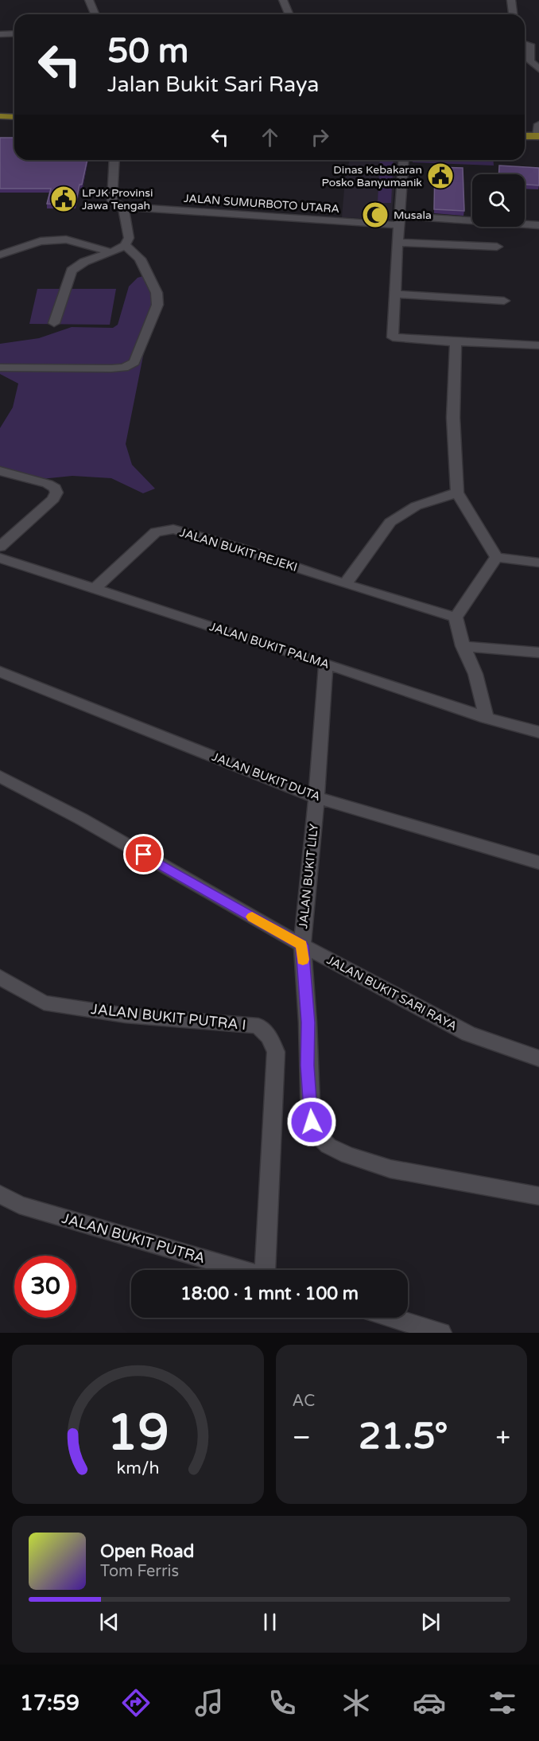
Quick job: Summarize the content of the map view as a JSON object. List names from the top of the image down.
{
  "streets": {
    "street": [
      "JALAN SUMURBOTO UTARA",
      "JALAN BUKIT REJEKI",
      "JALAN BUKIT PALMA",
      "JALAN BUKIT DUTA",
      "JALAN BUKIT LILY",
      "JALAN BUKIT SARI RAYA",
      "JALAN BUKIT PUTRA I",
      "JALAN BUKIT PUTRA"
    ]
  },
  "crossings": [
    ["JALAN BUKIT REJEKI", "JALAN BUKIT PALMA"],
    ["JALAN BUKIT PALMA", "JALAN BUKIT LILY"],
    ["JALAN BUKIT DUTA", "JALAN BUKIT LILY"],
    ["JALAN BUKIT LILY", "JALAN BUKIT SARI RAYA"]
  ],
  "places": {
    "public building": ["Dinas Kebakaran Posko Banyumanik", "LPJK Provinsi Jawa Tengah"],
    "mosque": ["Musala"]
  },
  "page": {
    "turn": ["50 m", "Jalan Bukit Sari Raya"],
    "limit": "30",
    "trip": "18:00 · 1 mnt · 100 m",
    "tile": "AC",
    "heat": ["−", "21.5°", "+"],
    "song": ["Open Road", "Tom Ferris"],
    "tabs": "17:59",
    "gauge": ["19", "km/h"]
  }
}
